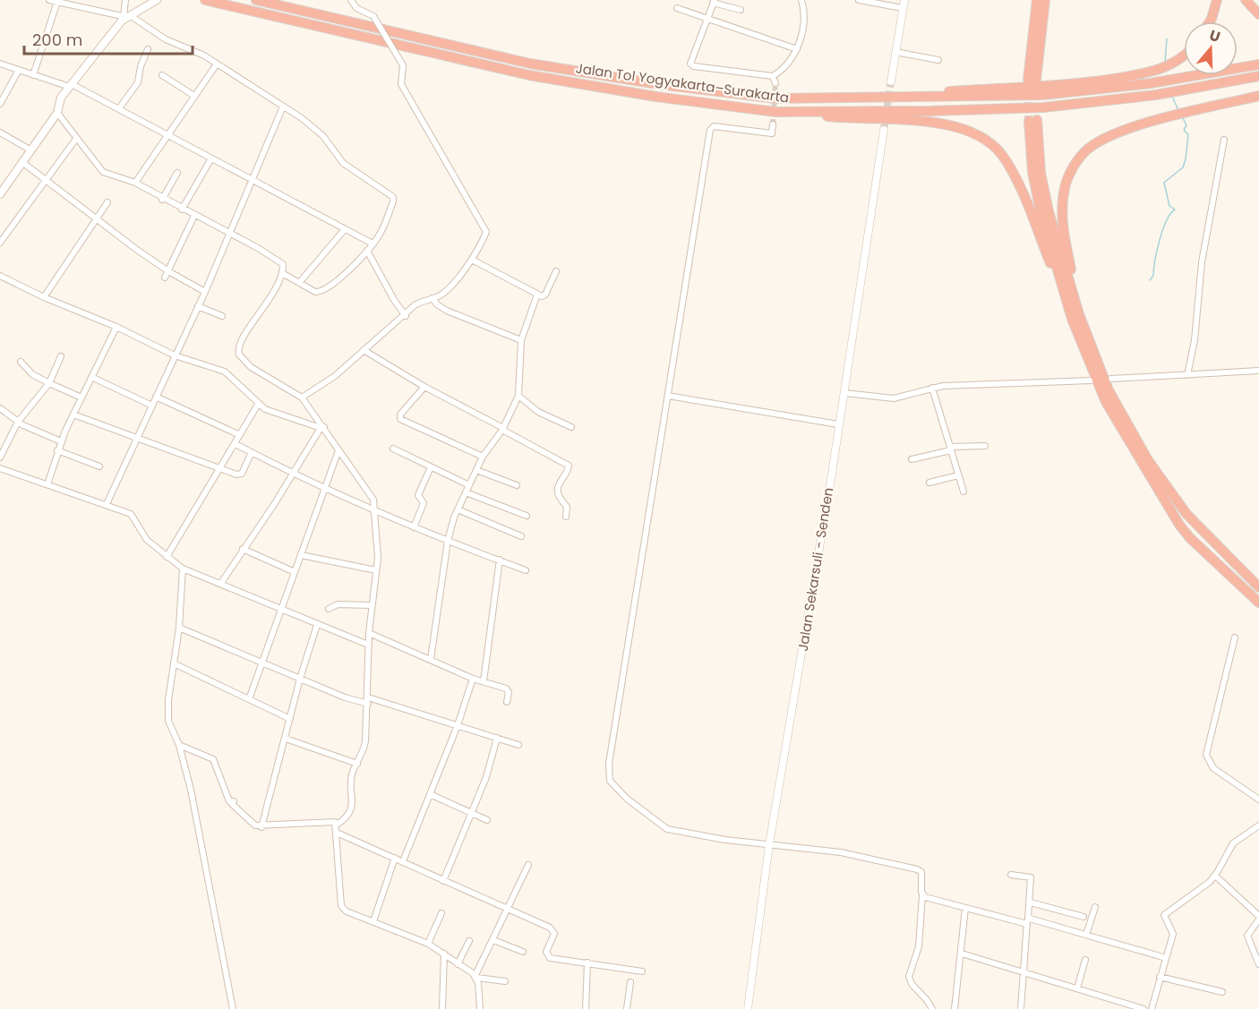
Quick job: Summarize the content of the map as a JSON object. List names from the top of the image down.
{
  "streets": {
    "highway": ["Jalan Tol Yogyakarta–Surakarta"],
    "street": ["Jalan Sekarsuli - Senden"]
  },
  "scale_bar": "200 m",
  "north": "top"
}
